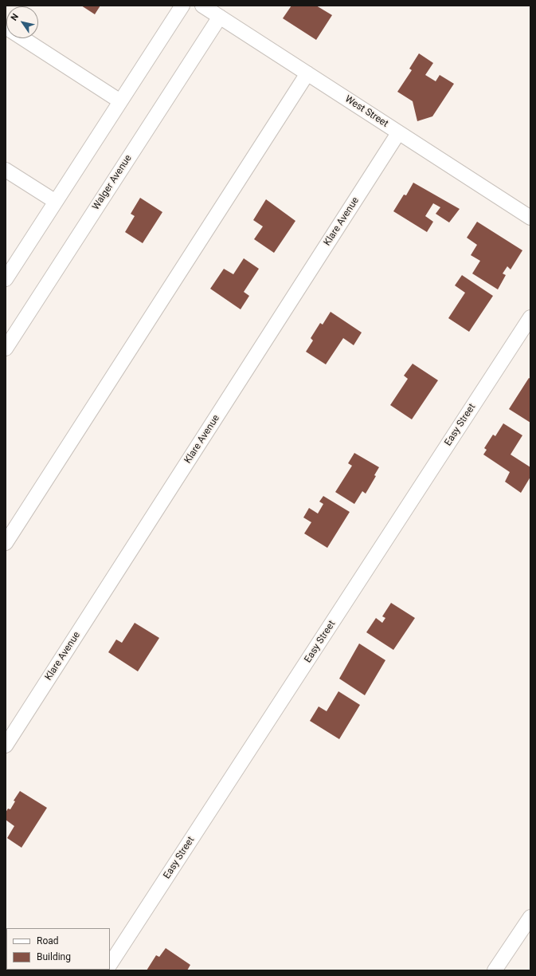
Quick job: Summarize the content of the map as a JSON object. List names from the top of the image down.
{
  "streets": {
    "street": [
      "West Street",
      "Walger Avenue",
      "Klare Avenue",
      "Easy Street"
    ]
  },
  "crossings": [
    ["West Street", "Walger Avenue"],
    ["West Street", "Klare Avenue"]
  ],
  "legend": ["Road", "Building"],
  "north": "top left"
}
